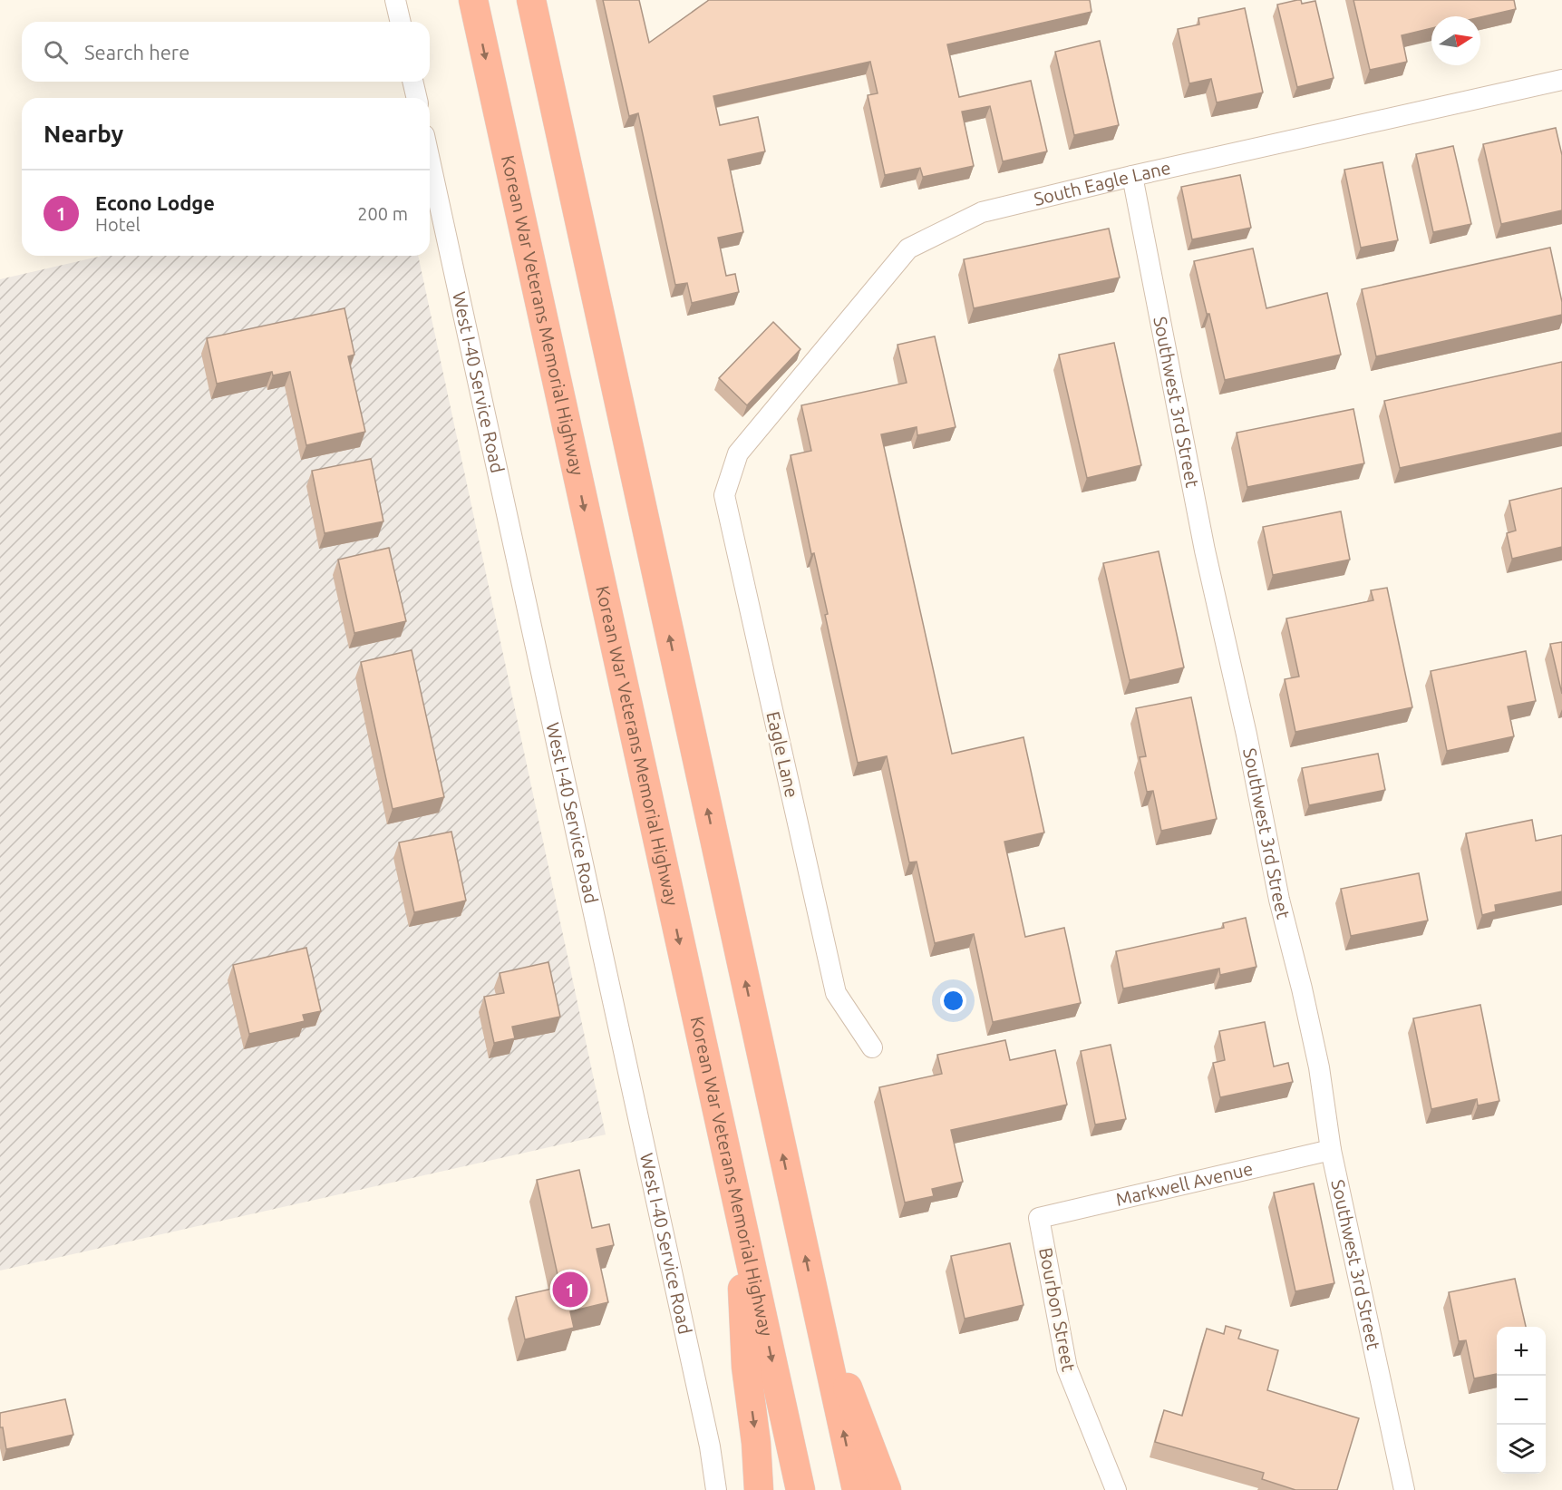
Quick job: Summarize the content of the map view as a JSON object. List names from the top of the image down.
{
  "streets": {
    "highway": ["Korean War Veterans Memorial Highway"],
    "street": [
      "South Eagle Lane",
      "West I-40 Service Road",
      "Southwest 3rd Street",
      "Eagle Lane",
      "Markwell Avenue",
      "Bourbon Street"
    ]
  },
  "crossings": [
    ["South Eagle Lane", "Southwest 3rd Street"],
    ["South Eagle Lane", "Eagle Lane"],
    ["Southwest 3rd Street", "Markwell Avenue"],
    ["Markwell Avenue", "Bourbon Street"]
  ],
  "north": "right",
  "page": {
    "search": "Search here",
    "heading": "Nearby",
    "list": [
      {
        "mark": "1",
        "name": "Econo Lodge",
        "note": "Hotel",
        "value": "200 m"
      }
    ],
    "pins": "1",
    "map_buttons": ["+", "−"]
  }
}
